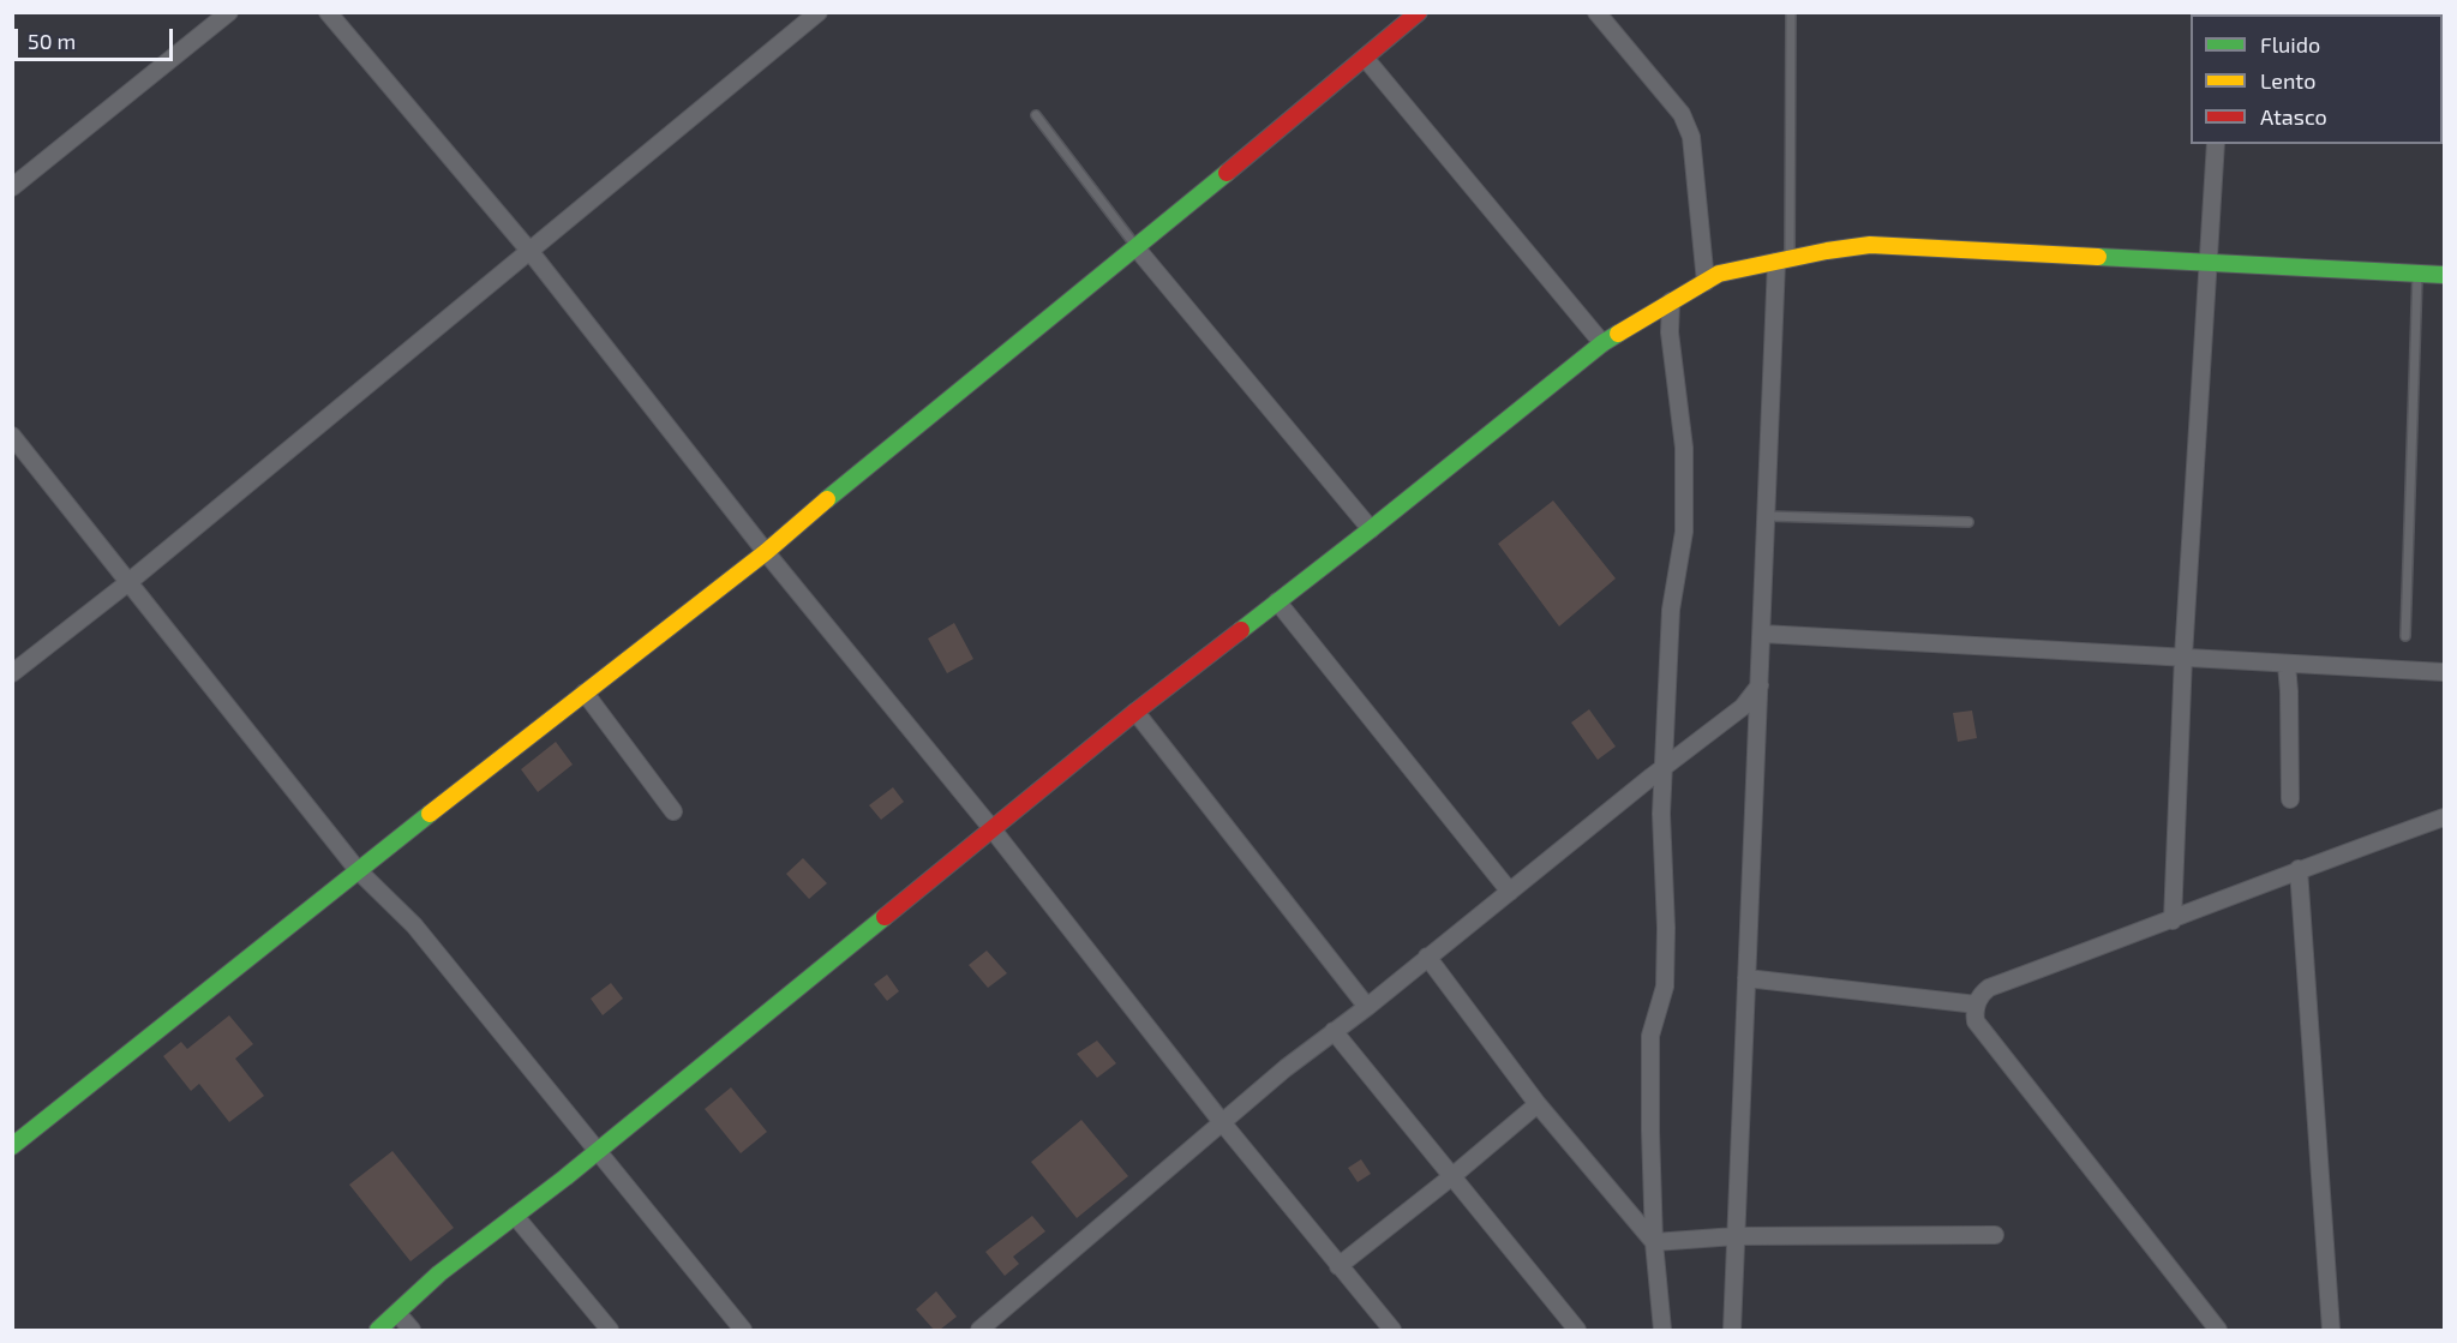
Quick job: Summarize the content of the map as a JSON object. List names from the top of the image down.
{
  "legend": ["Fluido", "Lento", "Atasco"],
  "scale_bar": "50 m"
}
